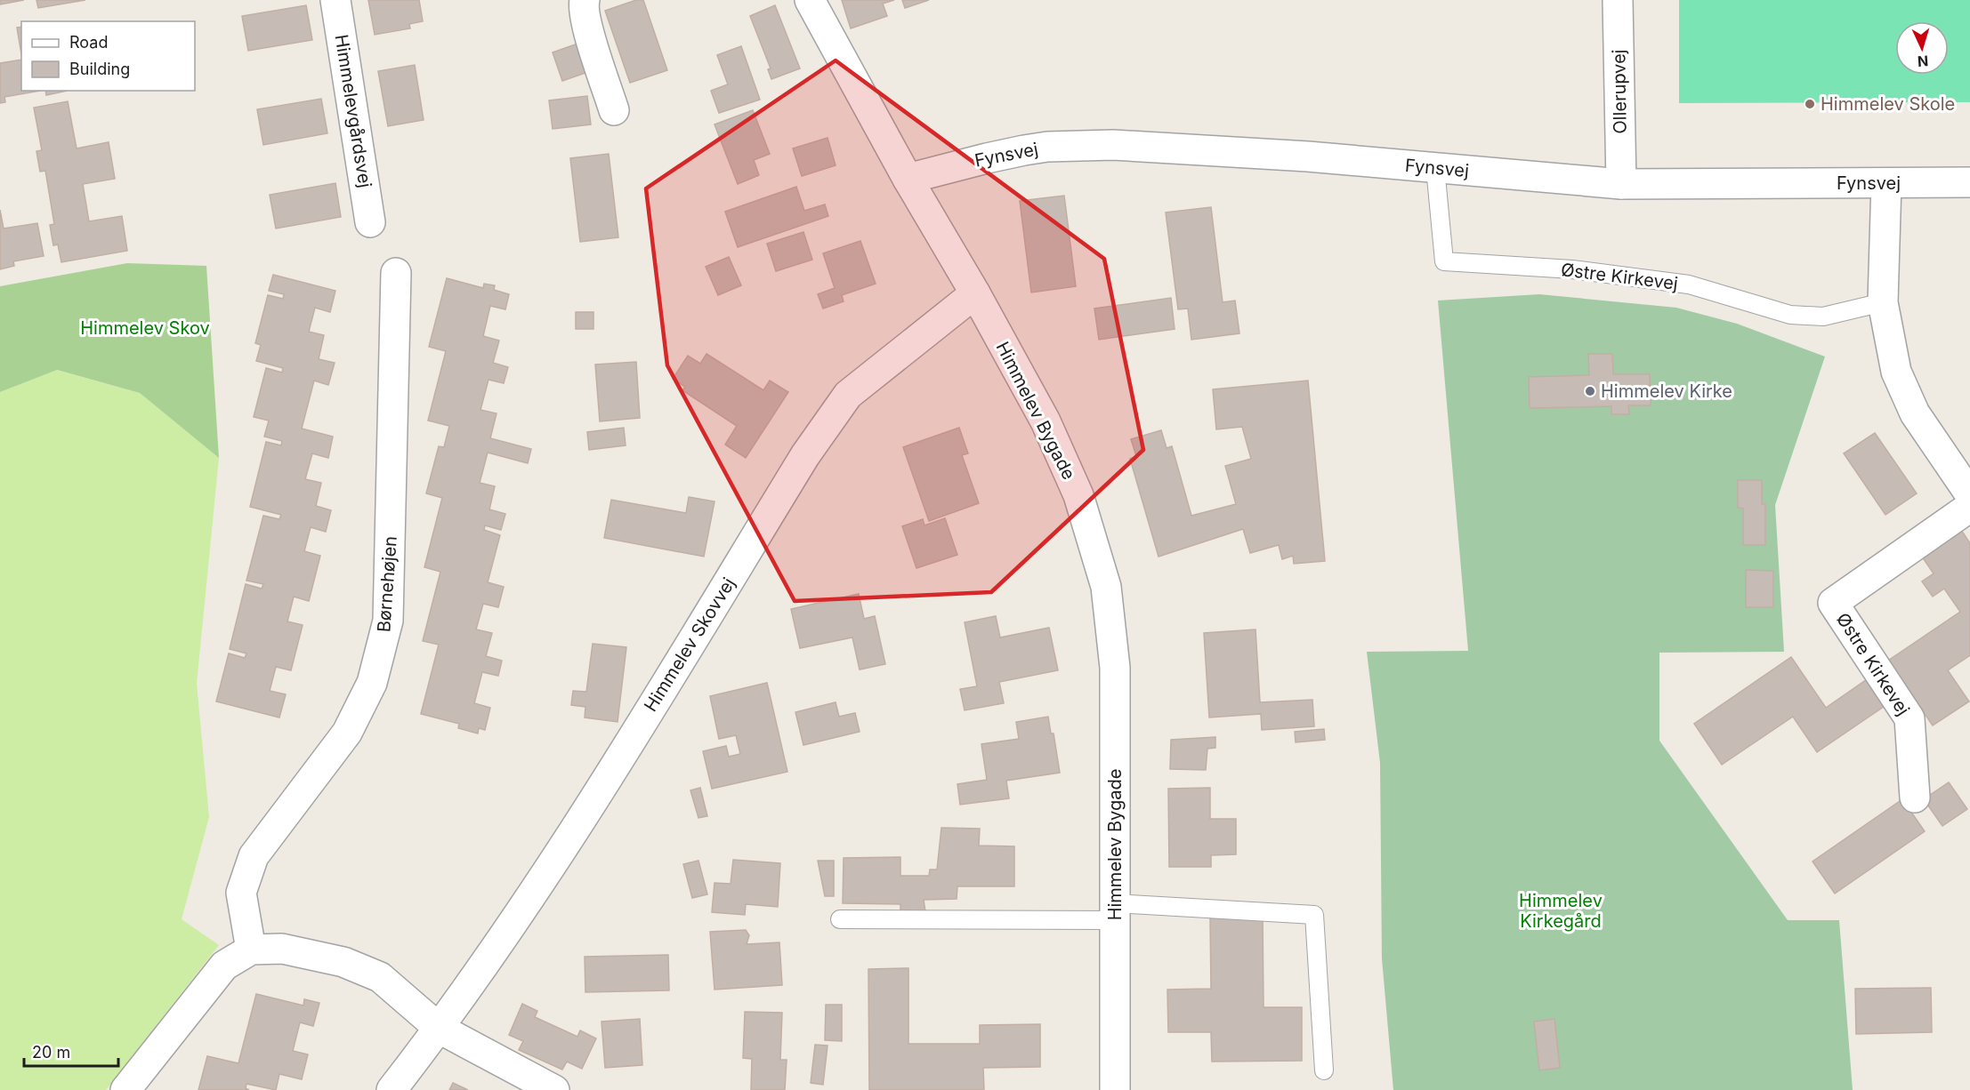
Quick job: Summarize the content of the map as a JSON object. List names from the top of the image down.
{
  "streets": {
    "street": [
      "Ollerupvej",
      "Himmelevgårdsvej",
      "Fynsvej",
      "Østre Kirkevej",
      "Himmelev Bygade",
      "Børnehøjen",
      "Himmelev Skovvej"
    ]
  },
  "crossings": [
    ["Ollerupvej", "Fynsvej"],
    ["Fynsvej", "Østre Kirkevej"],
    ["Fynsvej", "Himmelev Bygade"],
    ["Himmelev Bygade", "Himmelev Skovvej"]
  ],
  "parks": ["Himmelev Skov", "Himmelev Kirkegård"],
  "places": ["Himmelev Skole", "Himmelev Kirke"],
  "legend": ["Road", "Building"],
  "scale_bar": "20 m",
  "north": "bottom"
}
